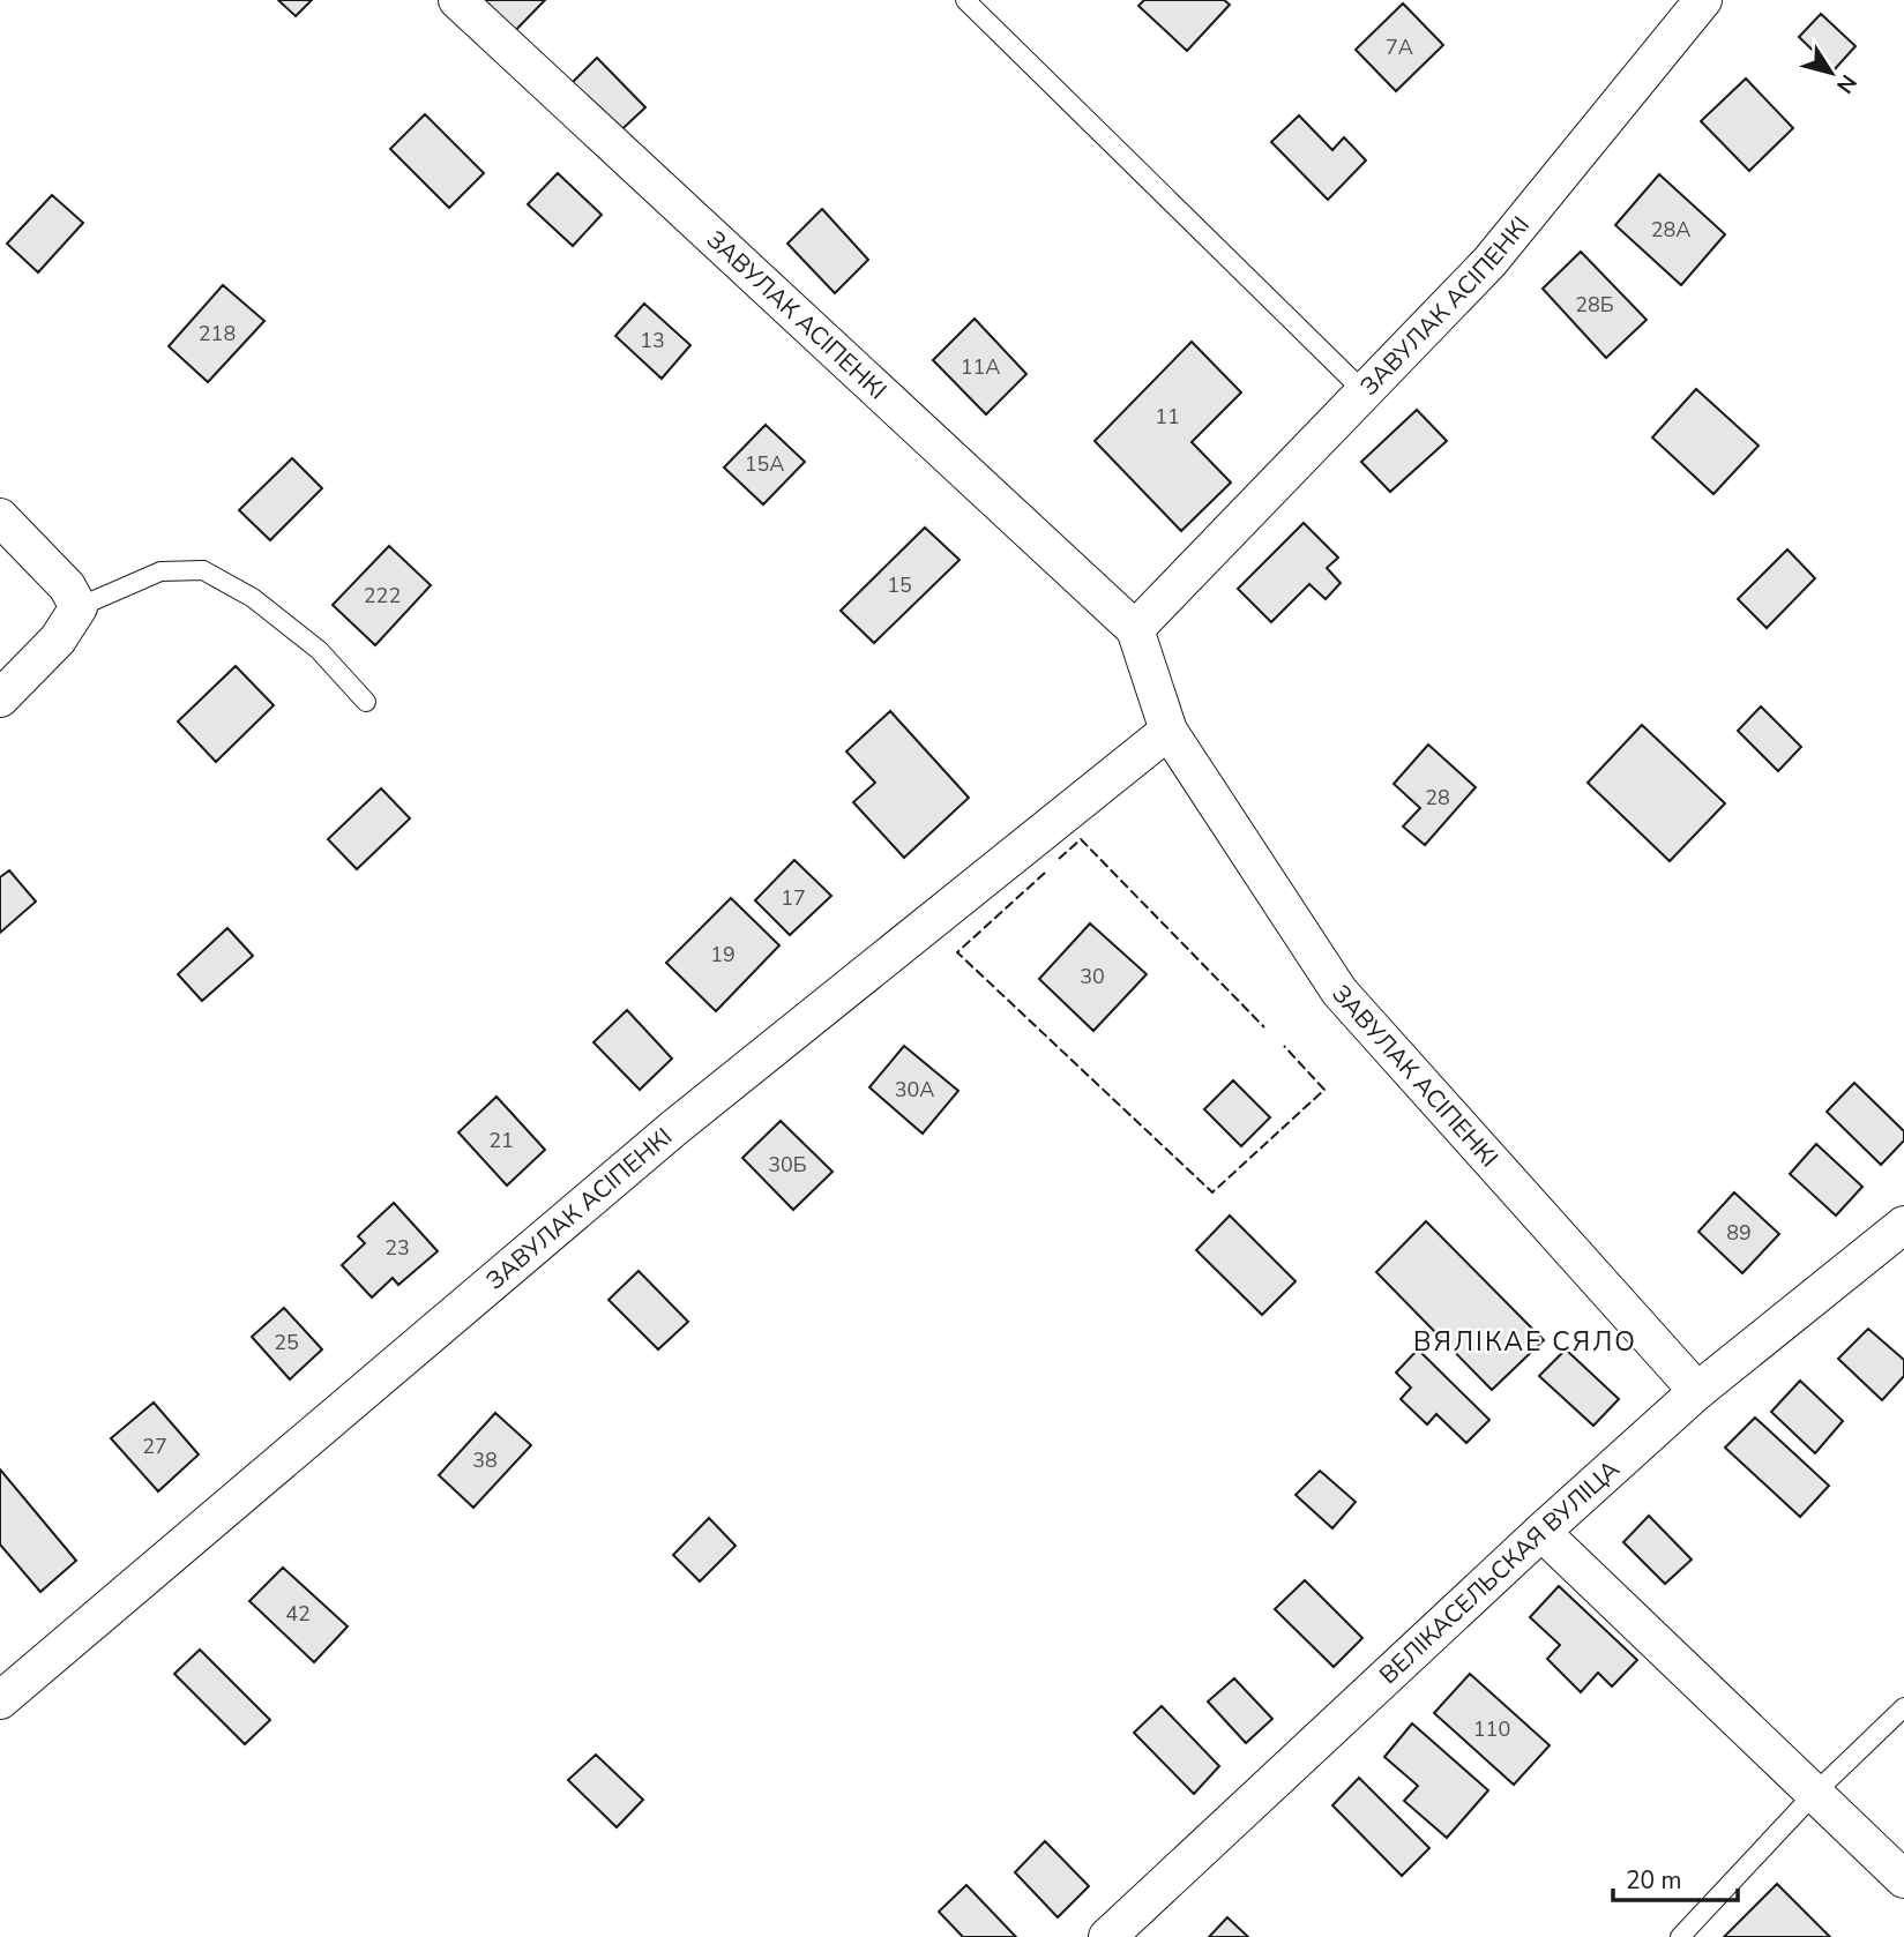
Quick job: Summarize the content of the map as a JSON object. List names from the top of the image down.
{
  "streets": {
    "street": ["ЗАВУЛАК АСІПЕНКІ", "ВЕЛІКАСЕЛЬСКАЯ ВУЛІЦА"]
  },
  "crossings": [
    ["ЗАВУЛАК АСІПЕНКІ", "ВЕЛІКАСЕЛЬСКАЯ ВУЛІЦА"]
  ],
  "districts": ["ВЯЛІКАЕ СЯЛО"],
  "house_numbers": [
    "7А",
    "28А",
    "28Б",
    "218",
    "13",
    "11А",
    "11",
    "15А",
    "15",
    "222",
    "28",
    "17",
    "19",
    "30",
    "30А",
    "21",
    "30Б",
    "89",
    "23",
    "25",
    "27",
    "38",
    "42",
    "110"
  ],
  "scale_bar": "20 m",
  "north": "bottom right"
}
